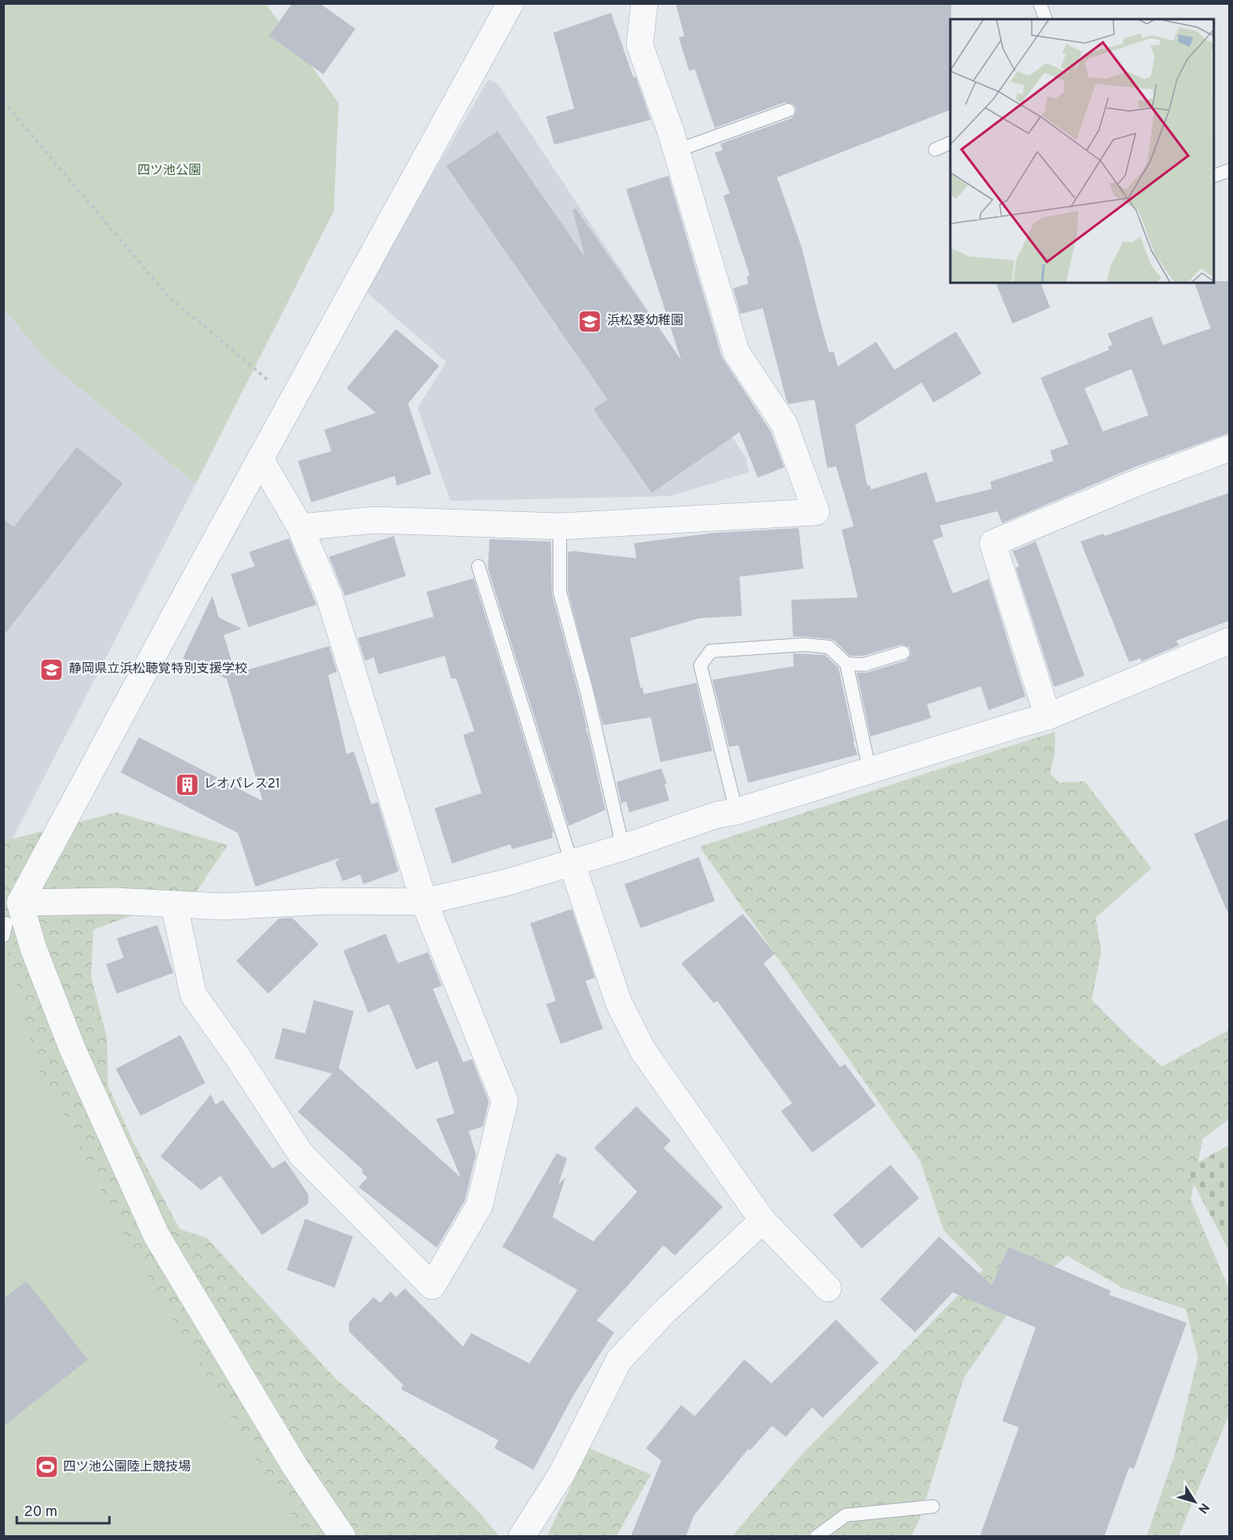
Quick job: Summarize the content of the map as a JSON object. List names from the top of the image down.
{
  "parks": ["四ツ池公園"],
  "places": {
    "school or university": ["浜松葵幼稚園", "静岡県立浜松聴覚特別支援学校"],
    "building": ["レオパレス21"],
    "sports": ["四ツ池公園陸上競技場"]
  },
  "scale_bar": "20 m",
  "north": "bottom right"
}
